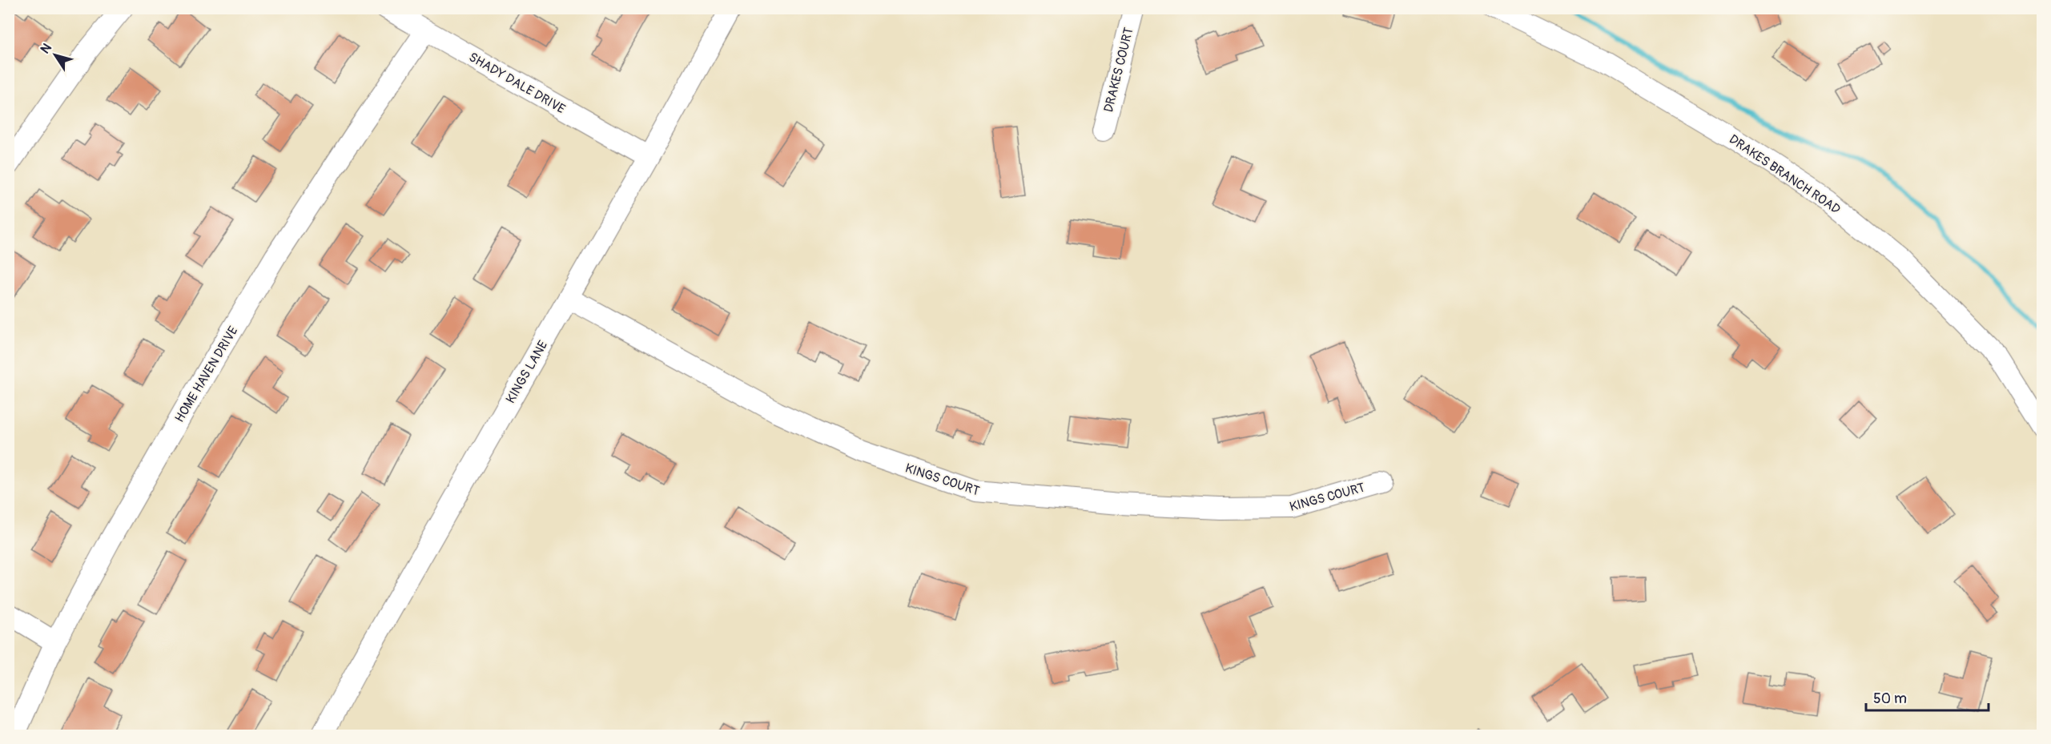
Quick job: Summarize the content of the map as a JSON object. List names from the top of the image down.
{
  "streets": {
    "street": [
      "DRAKES COURT",
      "SHADY DALE DRIVE",
      "DRAKES BRANCH ROAD",
      "KINGS LANE",
      "HOME HAVEN DRIVE",
      "KINGS COURT"
    ]
  },
  "crossings": [
    ["SHADY DALE DRIVE", "KINGS LANE"],
    ["SHADY DALE DRIVE", "HOME HAVEN DRIVE"],
    ["KINGS LANE", "KINGS COURT"]
  ],
  "scale_bar": "50 m",
  "north": "top left"
}
